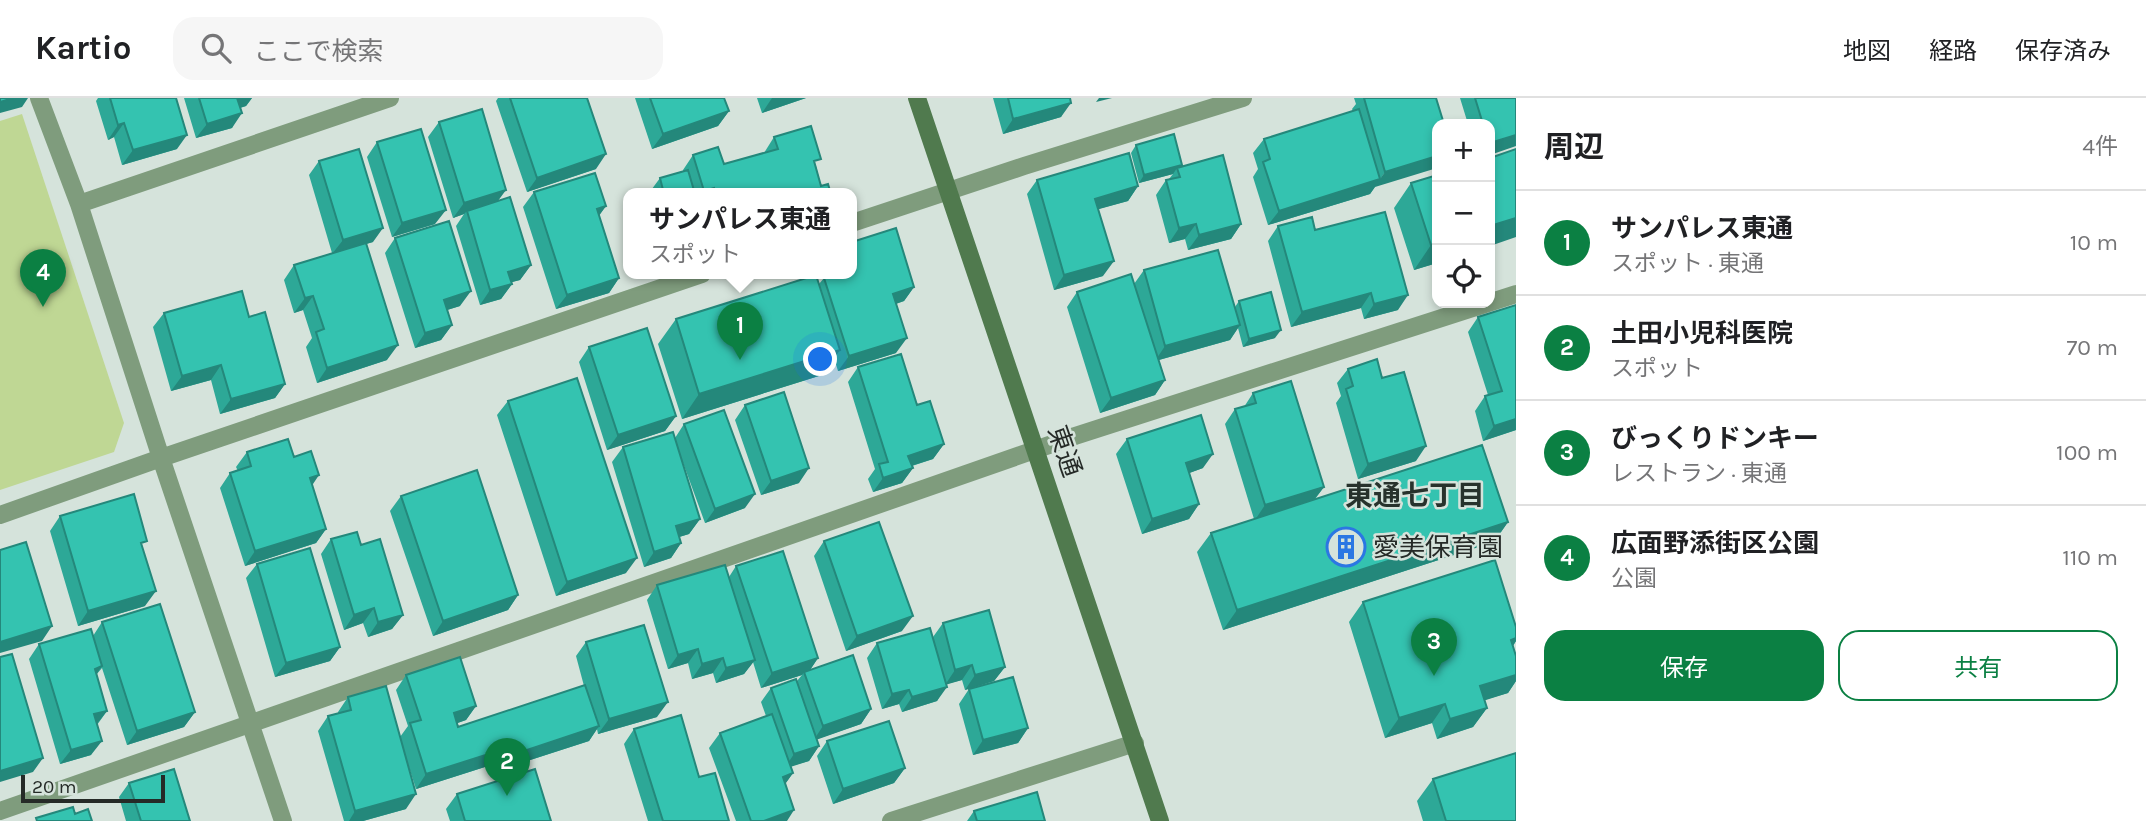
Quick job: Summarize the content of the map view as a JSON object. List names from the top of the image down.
{
  "streets": {
    "street": ["東通"]
  },
  "districts": ["東通七丁目"],
  "places": {
    "building": ["愛美保育園"]
  },
  "scale_bar": "20 m",
  "page": {
    "header": "Kartio",
    "search": "ここで検索",
    "nav": ["地図", "経路", "保存済み"],
    "heading": ["周辺", "4件"],
    "map_buttons": ["+", "−"],
    "popup": ["サンパレス東通", "スポット"],
    "list": [
      {
        "mark": "1",
        "name": "サンパレス東通",
        "note": "スポット · 東通",
        "value": "10 m"
      },
      {
        "mark": "2",
        "name": "土田小児科医院",
        "note": "スポット",
        "value": "70 m"
      },
      {
        "mark": "3",
        "name": "びっくりドンキー",
        "note": "レストラン · 東通",
        "value": "100 m"
      },
      {
        "mark": "4",
        "name": "広面野添街区公園",
        "note": "公園",
        "value": "110 m"
      }
    ],
    "pins": [
      "4",
      "1",
      "3",
      "2"
    ],
    "buttons": ["保存", "共有"],
    "scale": "20 m"
  }
}
